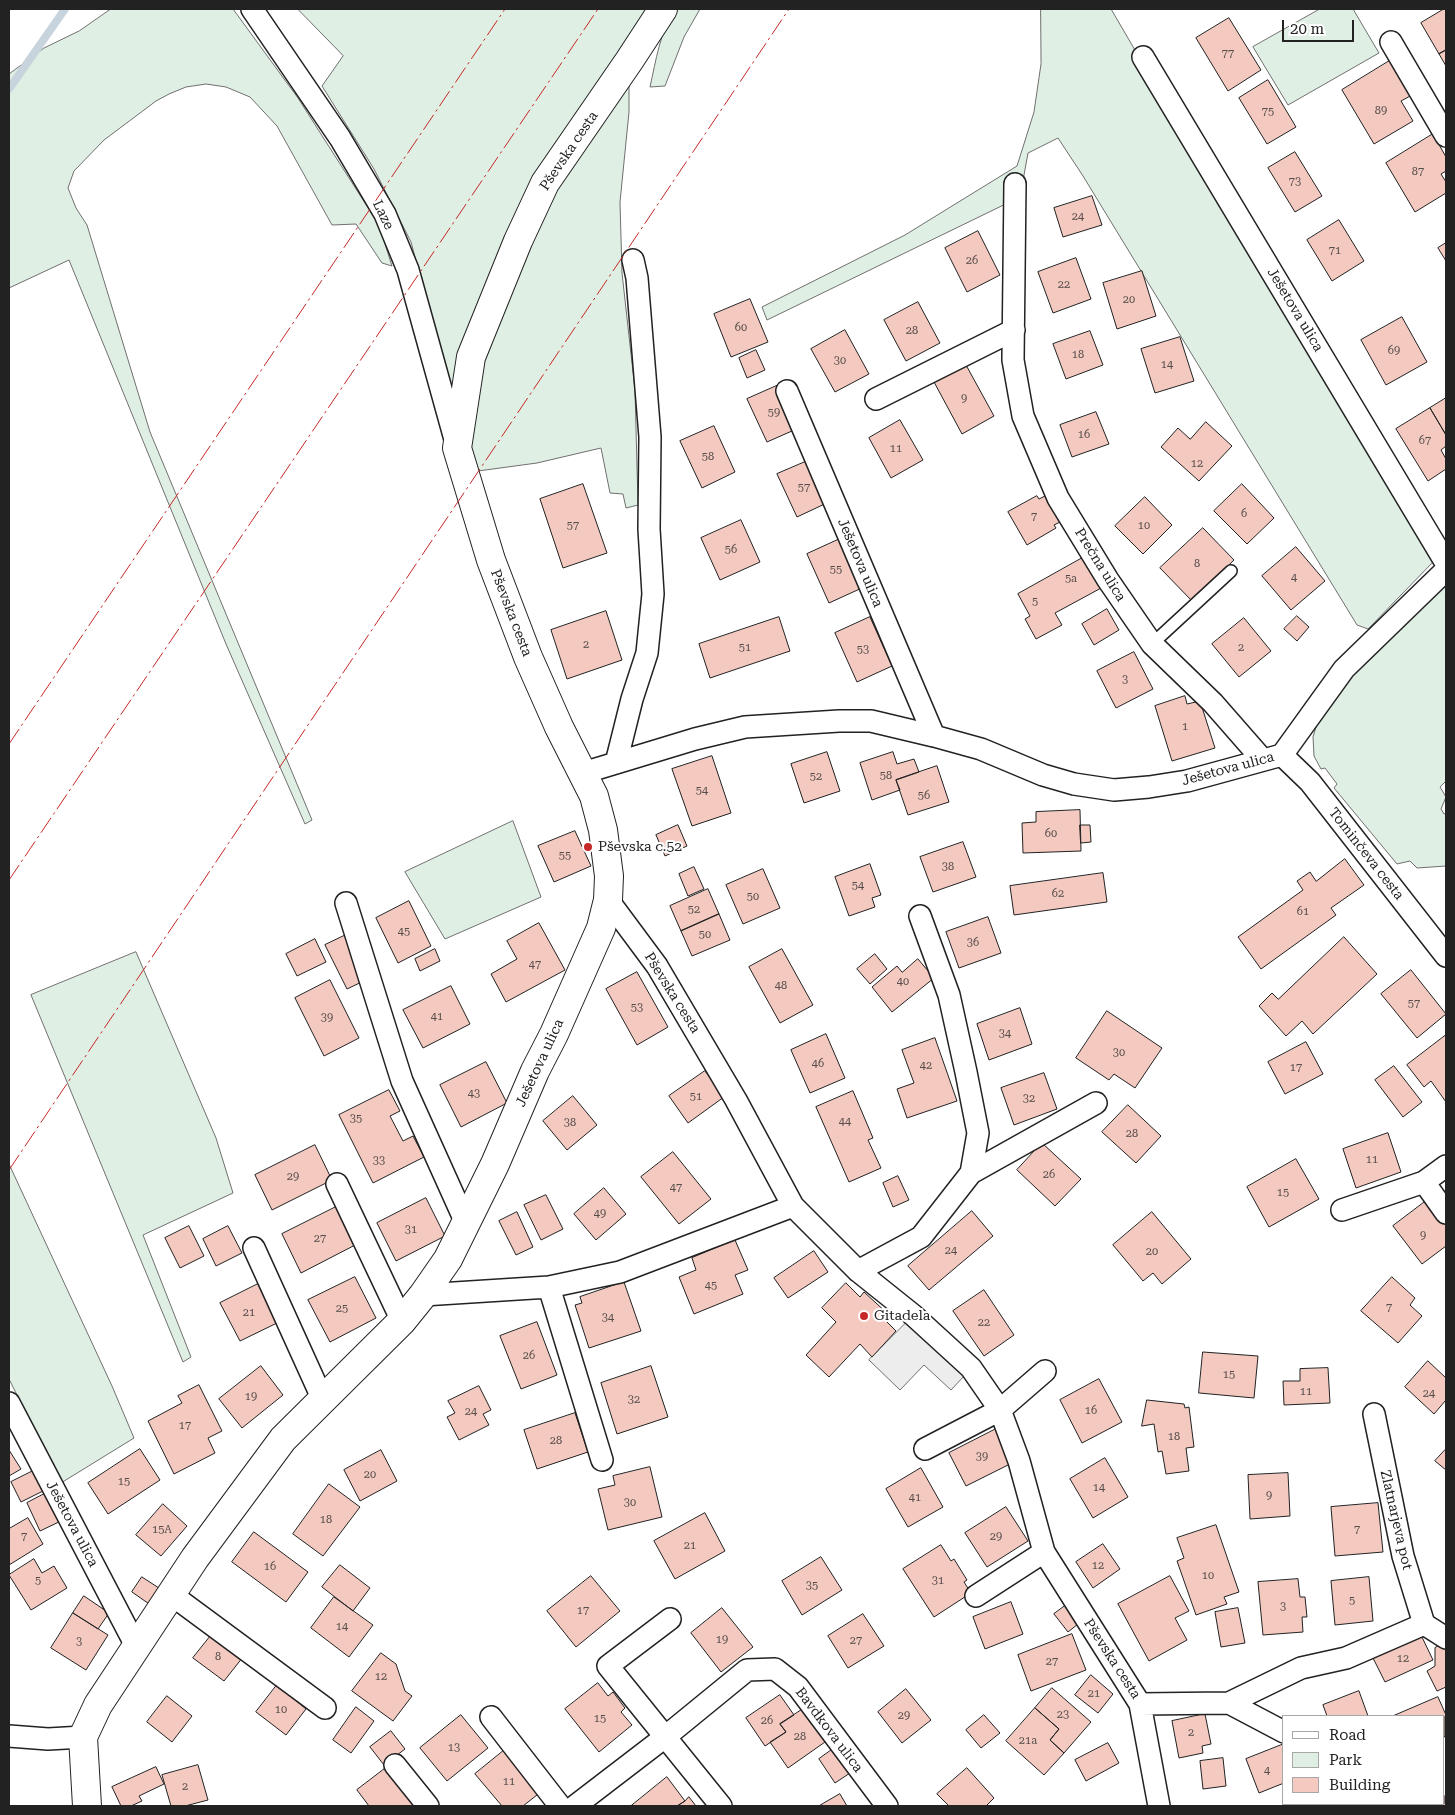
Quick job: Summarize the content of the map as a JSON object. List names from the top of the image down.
{
  "streets": {
    "street": [
      "Pševska cesta",
      "Laze",
      "Ješetova ulica",
      "Prečna ulica",
      "Tominčeva cesta",
      "Zlatnarjeva pot",
      "Bavdkova ulica"
    ]
  },
  "crossings": [
    ["Pševska cesta", "Laze"],
    ["Pševska cesta", "Ješetova ulica"],
    ["Ješetova ulica", "Prečna ulica"],
    ["Ješetova ulica", "Tominčeva cesta"],
    ["Prečna ulica", "Tominčeva cesta"]
  ],
  "places": ["Pševska c.52", "Gitadela"],
  "house_numbers": [
    "77",
    "89",
    "75",
    "87",
    "73",
    "24",
    "71",
    "26",
    "22",
    "20",
    "60",
    "28",
    "69",
    "18",
    "30",
    "14",
    "9",
    "59",
    "16",
    "67",
    "11",
    "58",
    "12",
    "57",
    "6",
    "7",
    "57",
    "10",
    "56",
    "8",
    "55",
    "4",
    "5a",
    "5",
    "2",
    "51",
    "2",
    "53",
    "3",
    "1",
    "58",
    "52",
    "54",
    "56",
    "60",
    "55",
    "38",
    "54",
    "62",
    "50",
    "52",
    "61",
    "45",
    "50",
    "36",
    "47",
    "40",
    "48",
    "57",
    "53",
    "41",
    "39",
    "34",
    "30",
    "46",
    "42",
    "17",
    "43",
    "51",
    "32",
    "35",
    "44",
    "38",
    "28",
    "11",
    "33",
    "26",
    "29",
    "47",
    "15",
    "49",
    "31",
    "9",
    "27",
    "24",
    "20",
    "45",
    "7",
    "25",
    "21",
    "34",
    "22",
    "26",
    "15",
    "11",
    "24",
    "19",
    "32",
    "16",
    "24",
    "17",
    "18",
    "28",
    "39",
    "20",
    "15",
    "14",
    "9",
    "41",
    "30",
    "18",
    "15A",
    "7",
    "7",
    "29",
    "21",
    "12",
    "16",
    "10",
    "5",
    "31",
    "35",
    "5",
    "3",
    "17",
    "14",
    "19",
    "27",
    "3",
    "8",
    "12",
    "27",
    "12",
    "21",
    "10",
    "23",
    "29",
    "15",
    "26",
    "2",
    "28",
    "21a",
    "13",
    "4",
    "11",
    "2"
  ],
  "legend": ["Road", "Park", "Building"],
  "scale_bar": "20 m"
}
